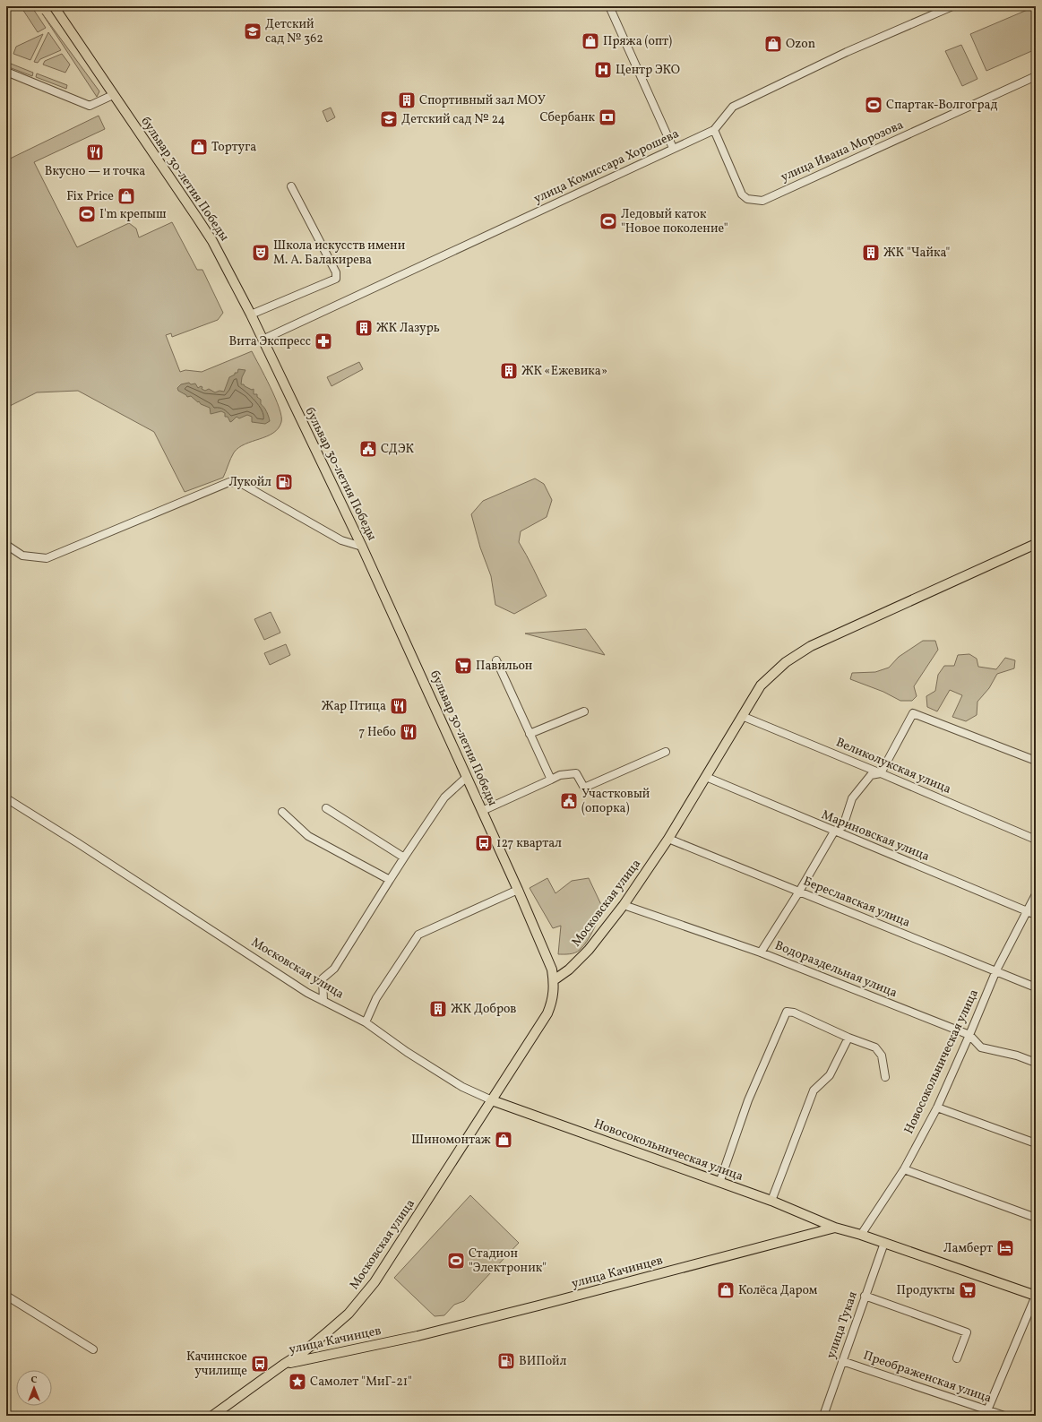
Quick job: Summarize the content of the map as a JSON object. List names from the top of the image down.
{
  "streets": {
    "main road": [
      "бульвар 30-летия Победы",
      "Московская улица",
      "Новосокольническая улица",
      "улица Качинцев"
    ],
    "street": [
      "улица Ивана Морозова",
      "улица Комиссара Хорошева",
      "Великолукская улица",
      "Мариновская улица",
      "Береславская улица",
      "Водораздельная улица",
      "улица Тукая",
      "Преображенская улица"
    ]
  },
  "crossings": [
    ["улица Ивана Морозова", "улица Комиссара Хорошева"],
    ["улица Комиссара Хорошева", "бульвар 30-летия Победы"],
    ["бульвар 30-летия Победы", "Московская улица"],
    ["Великолукская улица", "Московская улица"],
    ["Мариновская улица", "Московская улица"],
    ["Мариновская улица", "Новосокольническая улица"],
    ["Береславская улица", "Московская улица"],
    ["Береславская улица", "Новосокольническая улица"],
    ["Московская улица", "Водораздельная улица"],
    ["Московская улица", "Новосокольническая улица"],
    ["Московская улица", "улица Качинцев"],
    ["Водораздельная улица", "Новосокольническая улица"],
    ["Новосокольническая улица", "улица Качинцев"],
    ["улица Тукая", "Преображенская улица"]
  ],
  "places": {
    "school or university": ["Детский сад № 362", "Детский сад № 24"],
    "shop": [
      "Пряжа (опт)",
      "Ozon",
      "Тортуга",
      "Fix Price",
      "Шиномонтаж",
      "Колёса Даром"
    ],
    "hospital": ["Центр ЭКО"],
    "building": [
      "Спортивный зал МОУ",
      "ЖК \"Чайка\"",
      "ЖК Лазурь",
      "ЖК «Ежевика»",
      "ЖК Добров"
    ],
    "sports": [
      "Спартак-Волгоград",
      "I'm крепыш",
      "Ледовый каток \"Новое поколение\"",
      "Стадион \"Электроник\""
    ],
    "bank": ["Сбербанк"],
    "restaurant": ["Вкусно — и точка", "Жар Птица", "7 Небо"],
    "theatre": ["Школа искусств имени М. А. Балакирева"],
    "pharmacy": ["Вита Экспресс"],
    "public building": ["СДЭК", "Участковый (опорка)"],
    "fuel station": ["Лукойл", "ВИПойл"],
    "supermarket": ["Павильон", "Продукты"],
    "bus stop": ["127 квартал", "Качинское училище"],
    "hotel": ["Ламберт"],
    "place": ["Самолет \"МиГ-21\""]
  },
  "north": "top"
}
